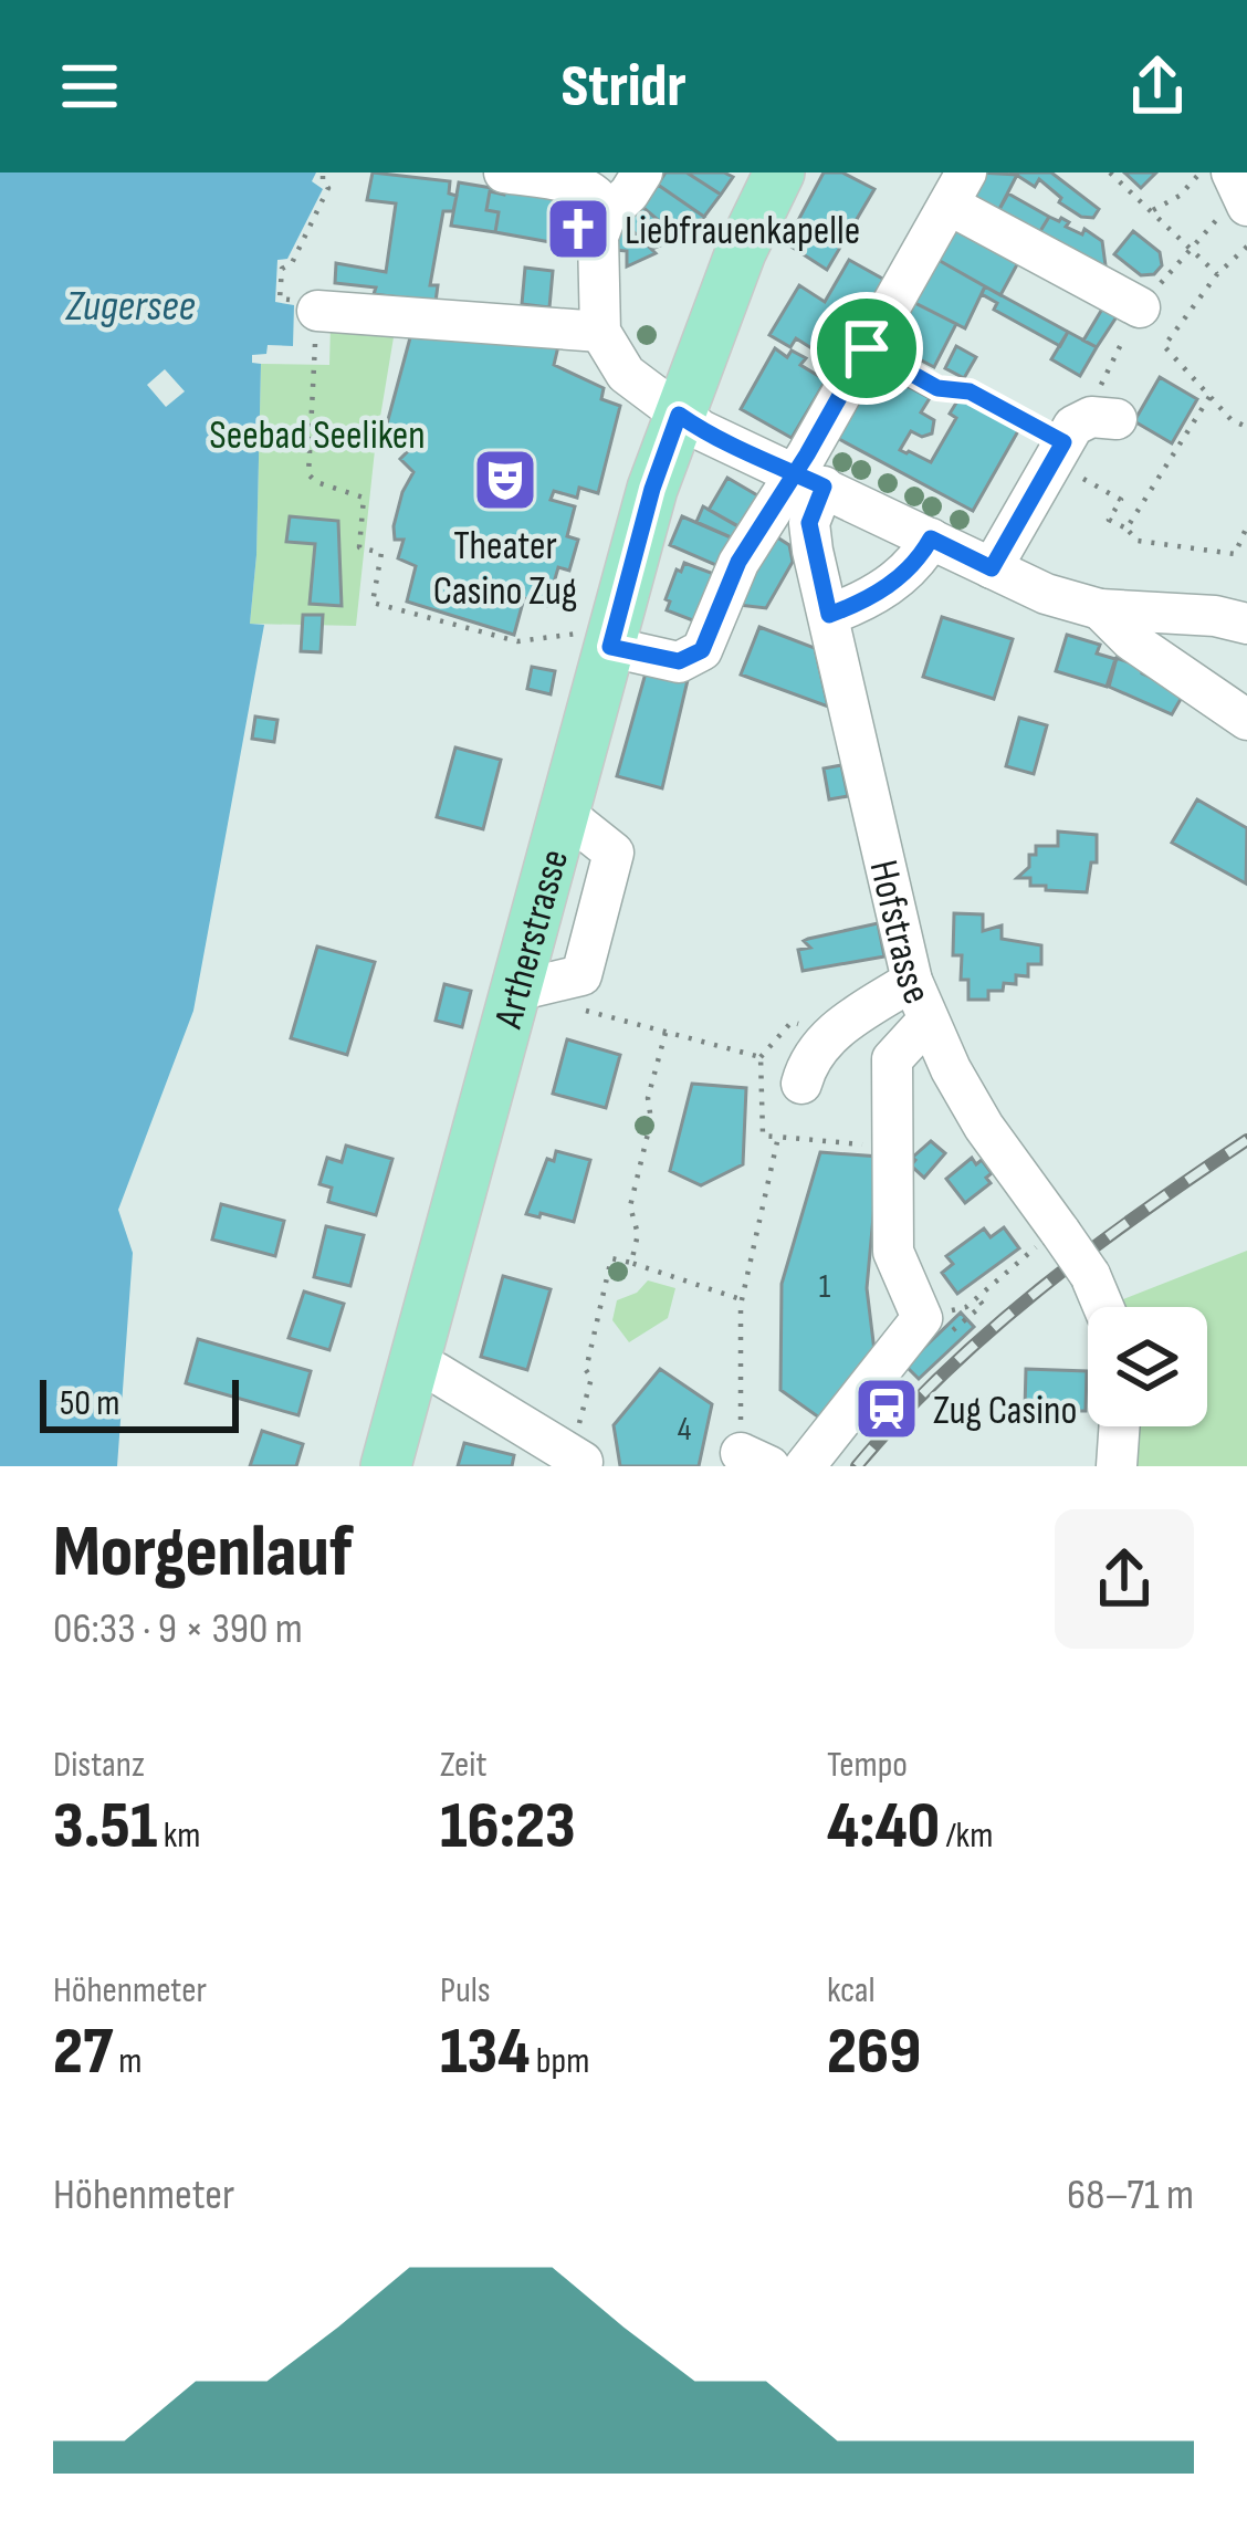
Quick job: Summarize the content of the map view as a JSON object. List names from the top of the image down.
{
  "streets": {
    "main road": ["Artherstrasse"],
    "street": ["Hofstrasse"]
  },
  "water": ["Zugersee"],
  "parks": ["Seebad Seeliken"],
  "places": {
    "church": ["Liebfrauenkapelle"],
    "theatre": ["Theater Casino Zug"],
    "station": ["Zug Casino"]
  },
  "house_numbers": ["1", "4"],
  "scale_bar": "50 m",
  "page": {
    "header": "Stridr",
    "scale": "50 m",
    "heading": ["Morgenlauf", "06:33 · 9 × 390 m"],
    "stats": [
      ["Distanz", "3.51 km"],
      ["Zeit", "16:23"],
      ["Tempo", "4:40 /km"],
      ["Höhenmeter", "27 m"],
      ["Puls", "134 bpm"],
      ["kcal", "269"]
    ],
    "chart": ["Höhenmeter", "68–71 m"]
  }
}
